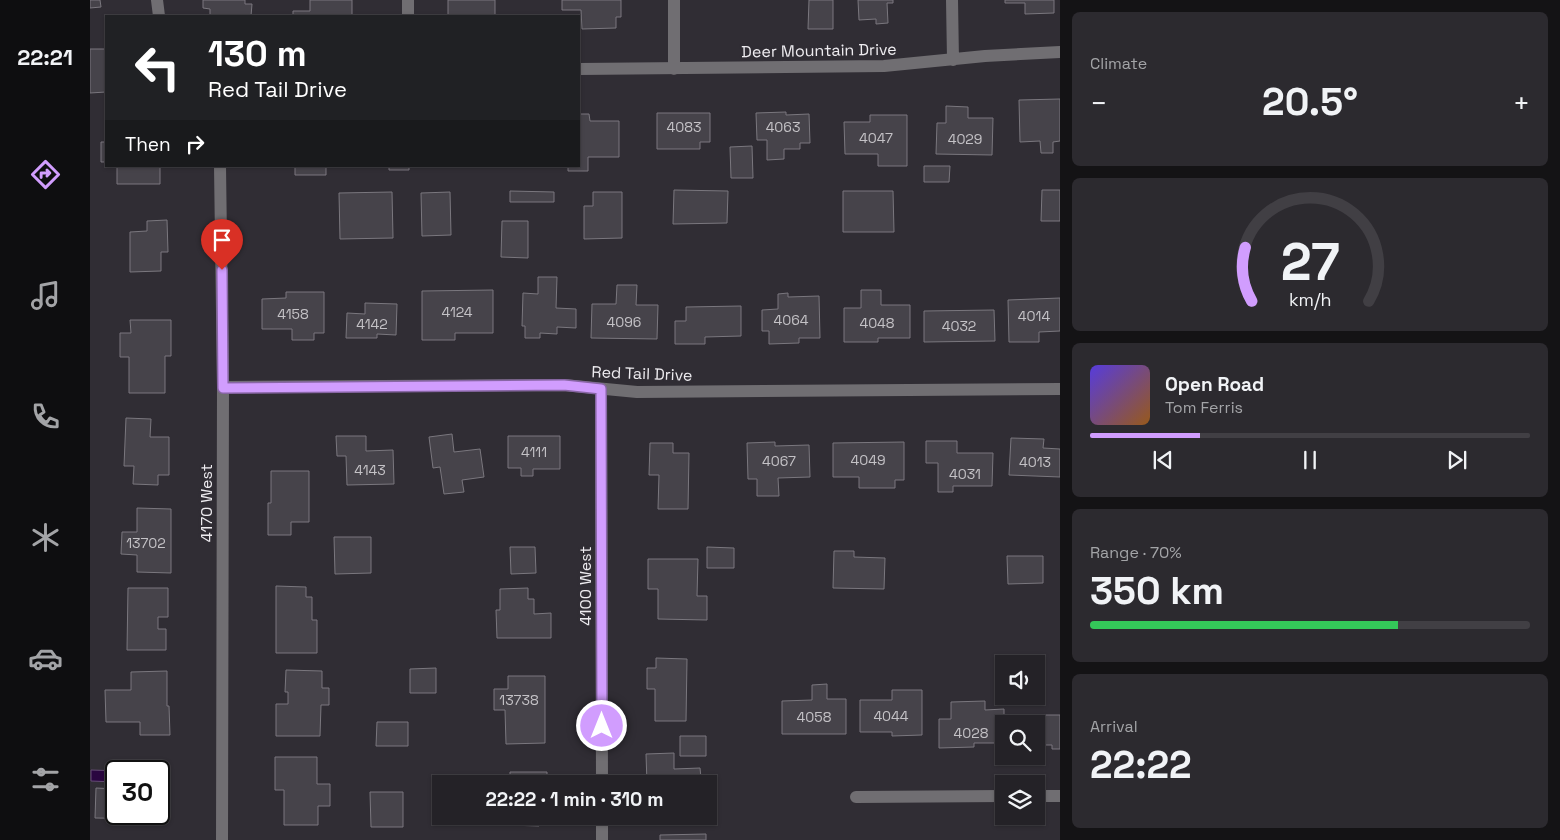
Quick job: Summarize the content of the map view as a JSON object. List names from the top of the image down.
{
  "streets": {
    "street": [
      "Deer Mountain Drive",
      "Red Tail Drive",
      "4170 West",
      "4100 West"
    ]
  },
  "crossings": [
    ["Red Tail Drive", "4170 West"],
    ["Red Tail Drive", "4100 West"]
  ],
  "house_numbers": [
    "4083",
    "4063",
    "4047",
    "4029",
    "4124",
    "4158",
    "4014",
    "4064",
    "4096",
    "4048",
    "4142",
    "4032",
    "4111",
    "4049",
    "4067",
    "4013",
    "4143",
    "4031",
    "13702",
    "13738",
    "4044",
    "4058",
    "4028"
  ],
  "page": {
    "tabs": "22:21",
    "tile": [
      "Climate",
      ["Range · 70%", "350 km"],
      ["Arrival", "22:22"]
    ],
    "turn": ["130 m", "Red Tail Drive"],
    "heat": ["−", "20.5°", "+"],
    "then": "Then",
    "song": ["Open Road", "Tom Ferris"],
    "limit": "30",
    "trip": "22:22 · 1 min · 310 m",
    "gauge": ["27", "km/h"]
  }
}
